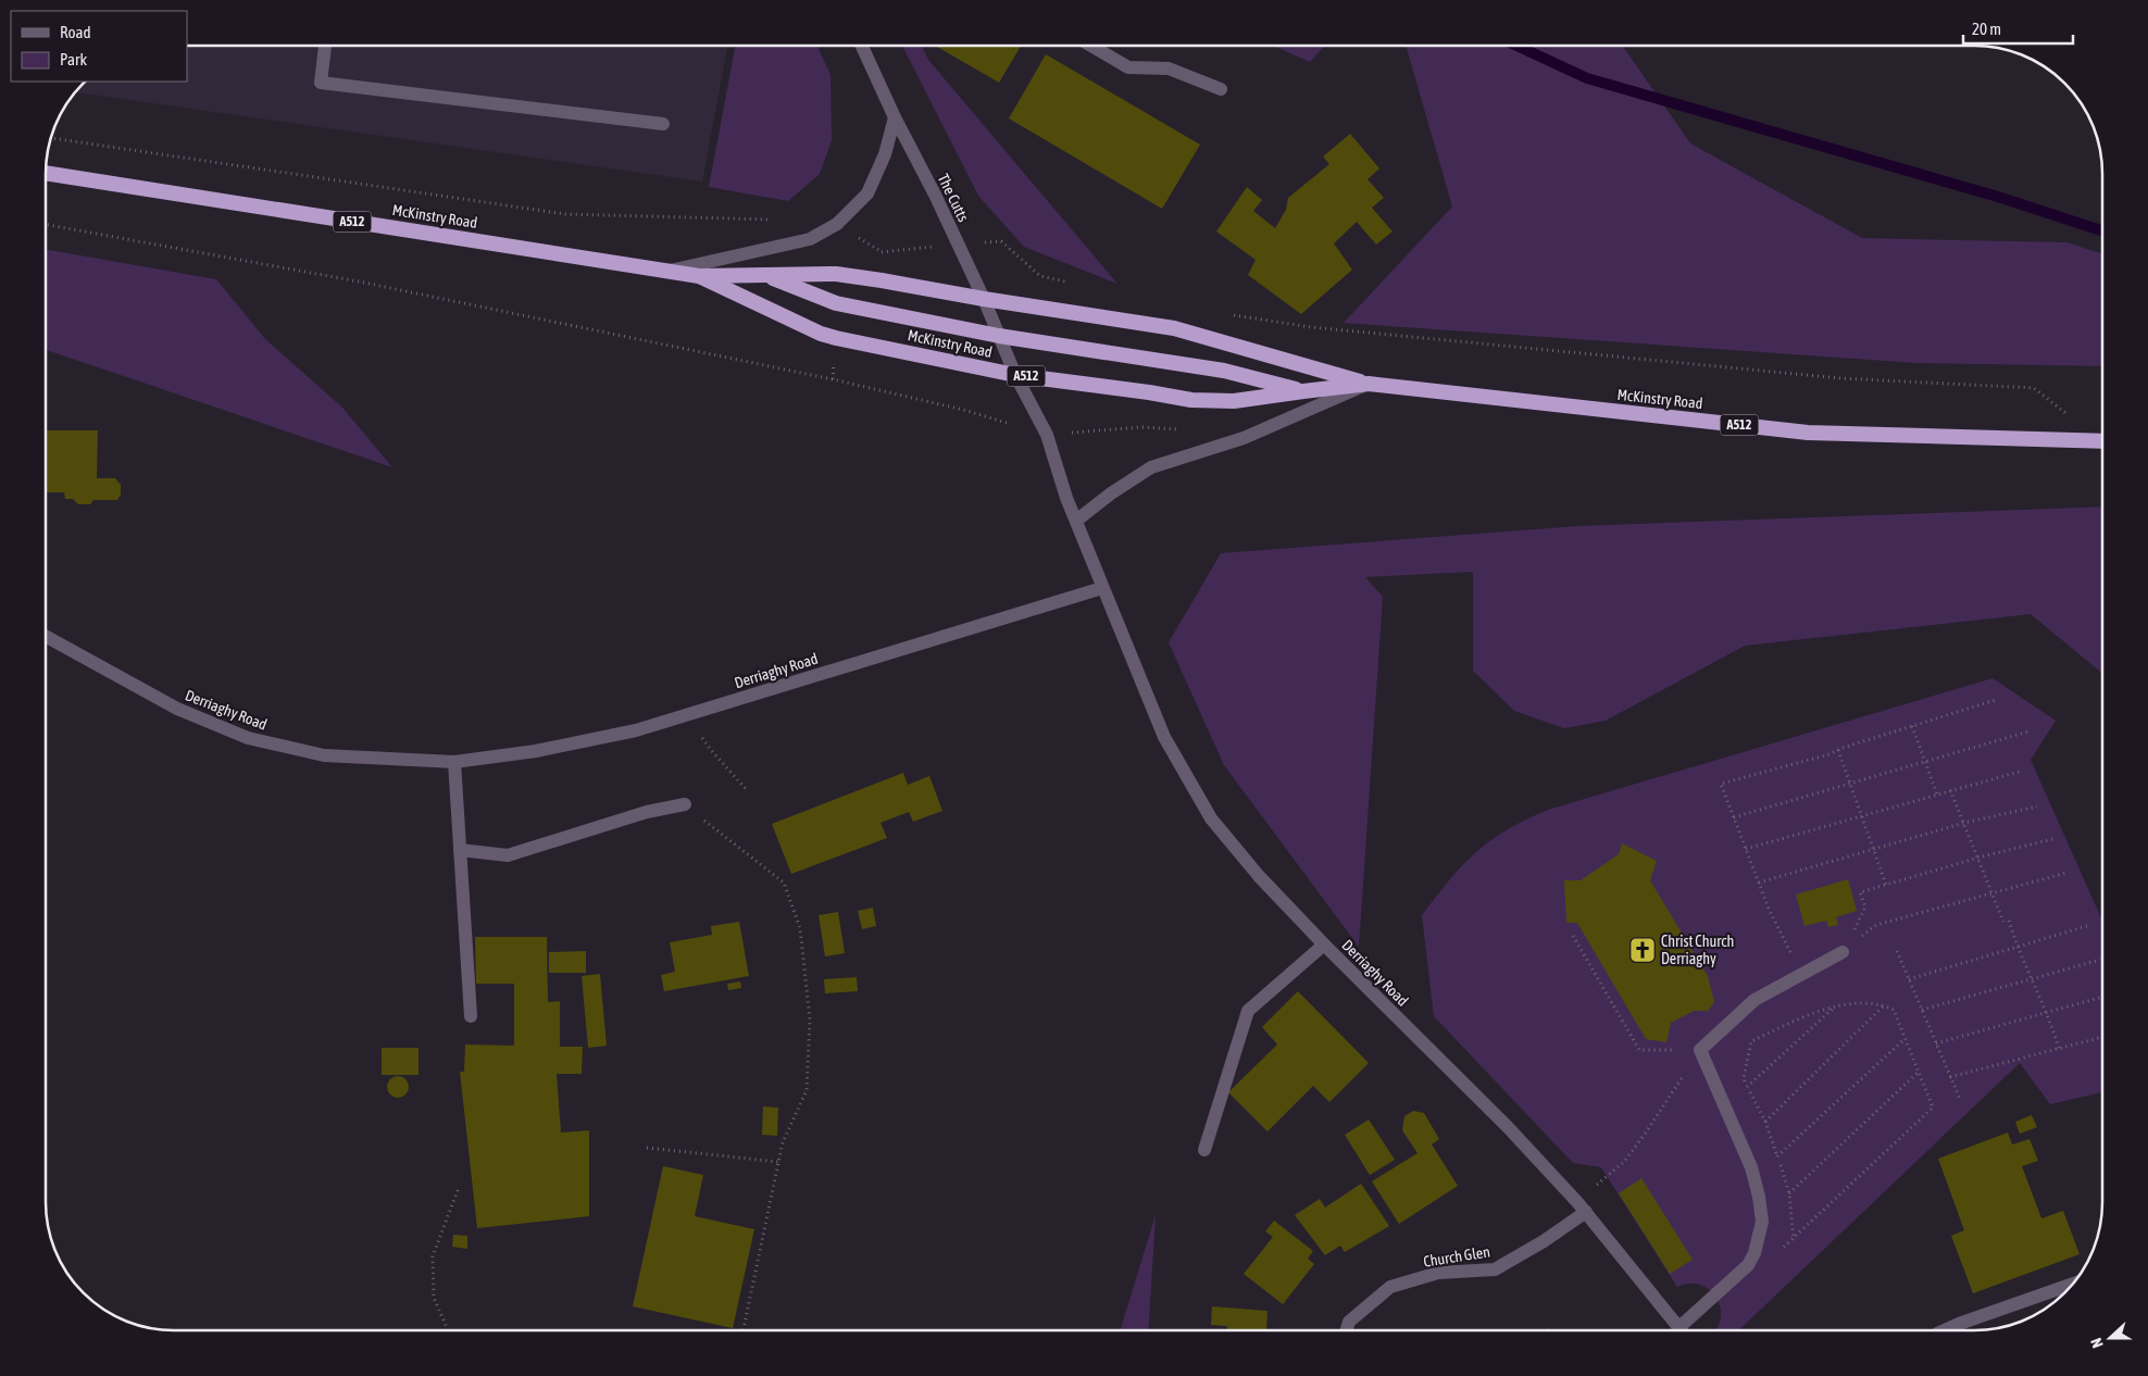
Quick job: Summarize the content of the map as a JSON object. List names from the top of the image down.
{
  "streets": {
    "highway": ["McKinstry Road", "A512"],
    "street": ["The Cutts", "Derriaghy Road", "Church Glen"]
  },
  "crossings": [
    ["The Cutts", "McKinstry Road"],
    ["The Cutts", "Derriaghy Road"],
    ["McKinstry Road", "Derriaghy Road"],
    ["Derriaghy Road", "Church Glen"]
  ],
  "places": {
    "church": ["Christ Church Derriaghy"]
  },
  "legend": ["Road", "Park"],
  "scale_bar": "20 m",
  "north": "left"
}
